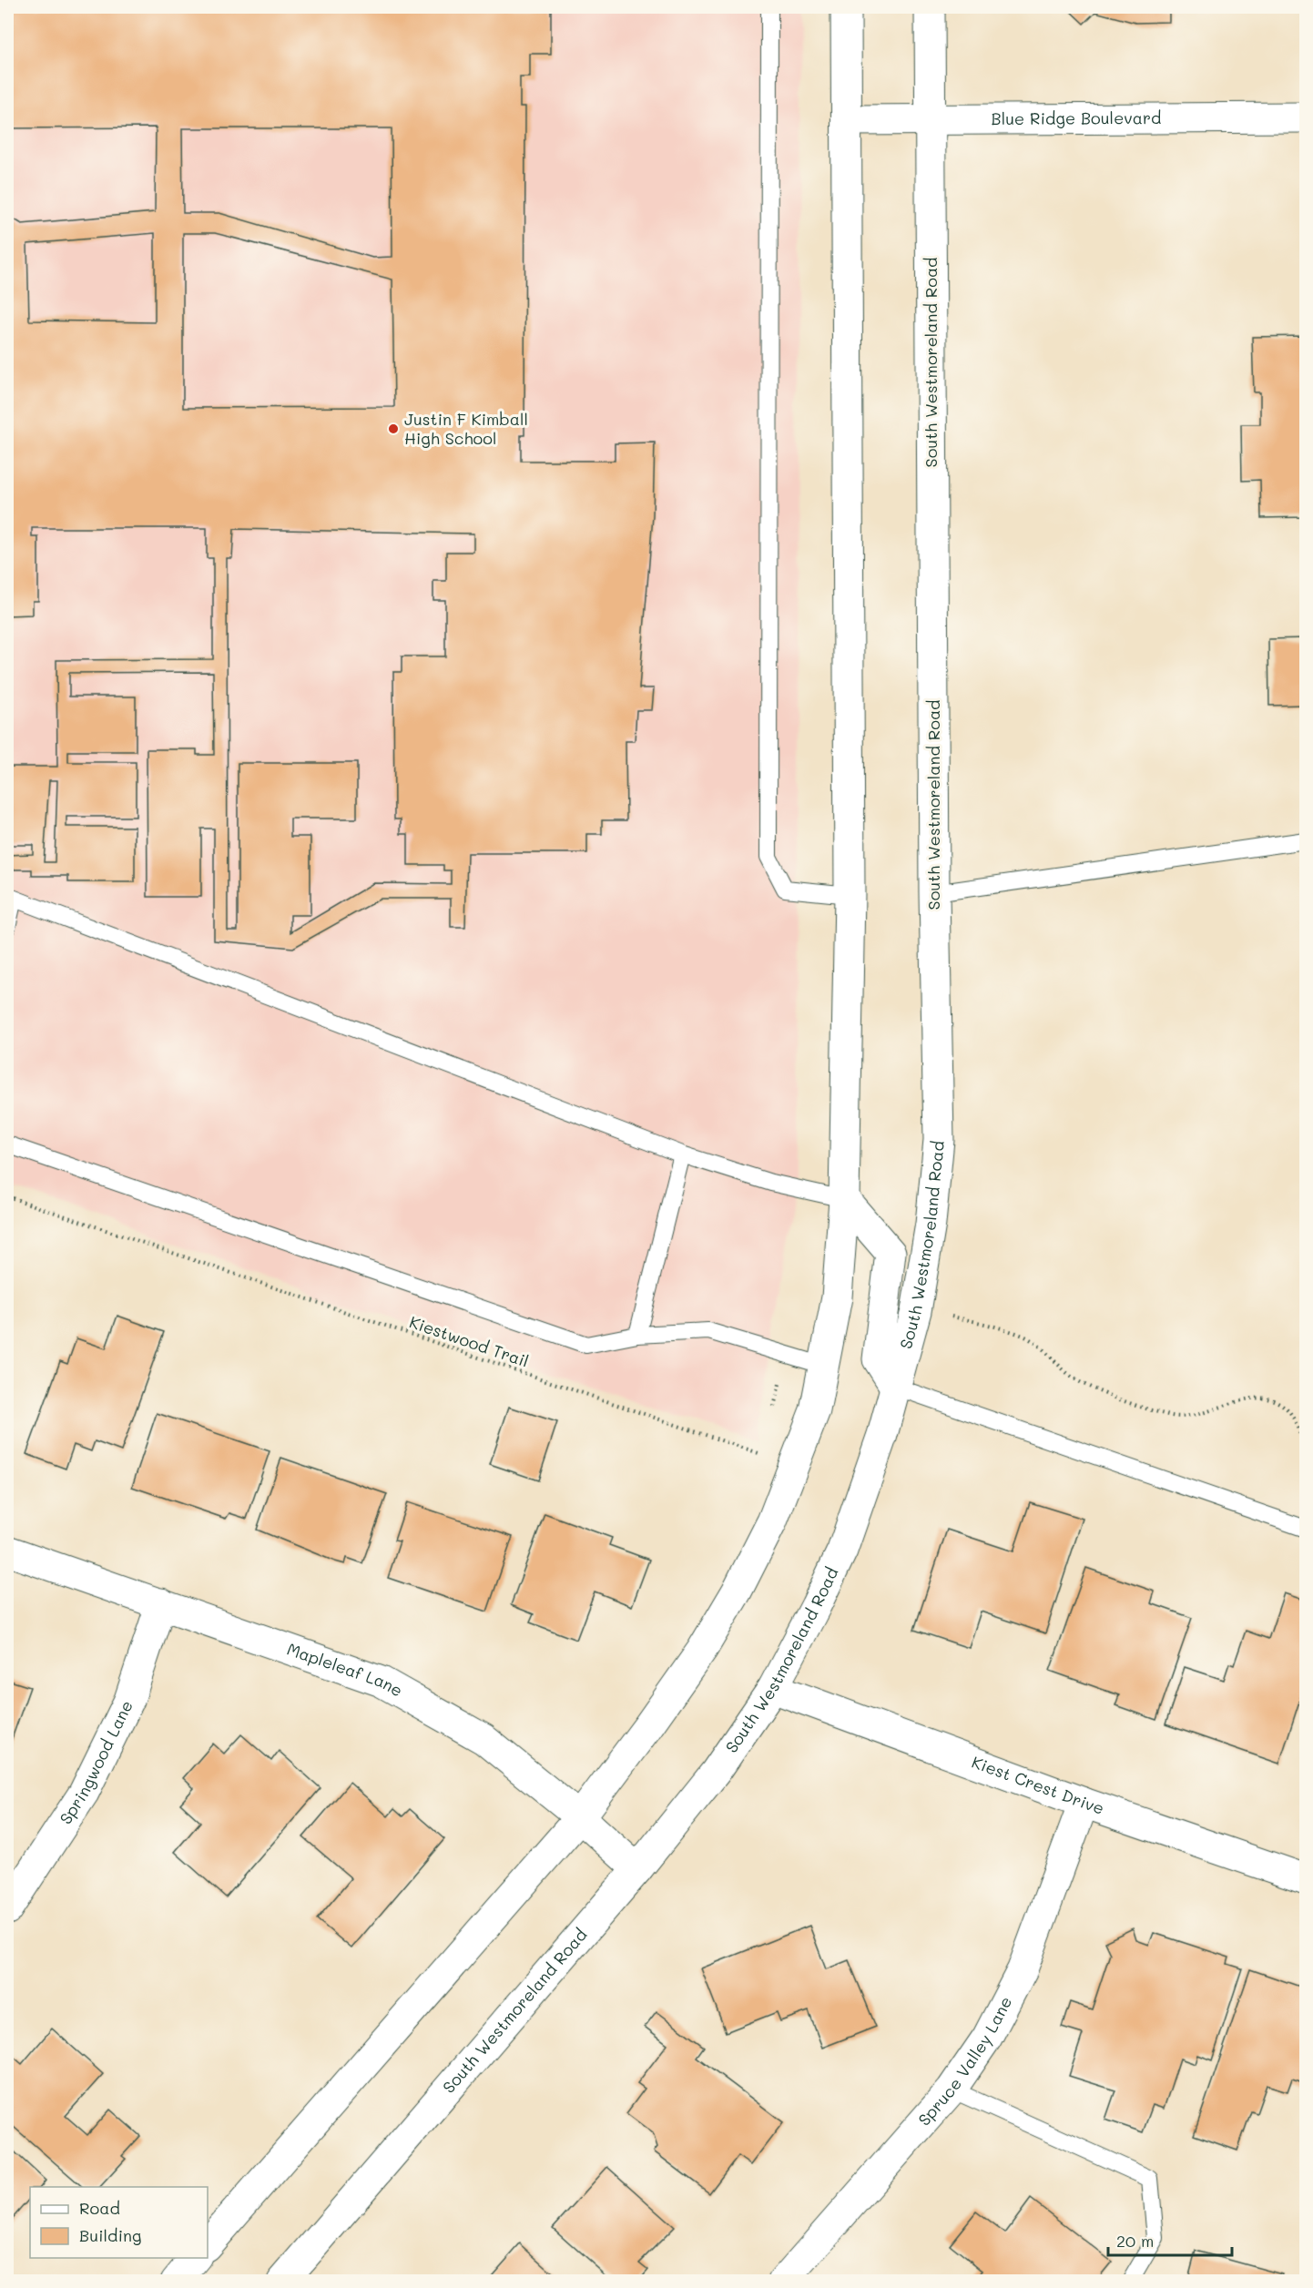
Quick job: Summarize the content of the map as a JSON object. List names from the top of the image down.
{
  "streets": {
    "main road": [
      "Blue Ridge Boulevard",
      "South Westmoreland Road",
      "Mapleleaf Lane",
      "Springwood Lane",
      "Kiest Crest Drive",
      "Spruce Valley Lane"
    ],
    "path": ["Kiestwood Trail"]
  },
  "crossings": [
    ["Blue Ridge Boulevard", "South Westmoreland Road"],
    ["South Westmoreland Road", "Mapleleaf Lane"],
    ["South Westmoreland Road", "Kiest Crest Drive"],
    ["Mapleleaf Lane", "Springwood Lane"],
    ["Kiest Crest Drive", "Spruce Valley Lane"]
  ],
  "places": ["Justin F Kimball High School"],
  "legend": ["Road", "Building"],
  "scale_bar": "20 m"
}
